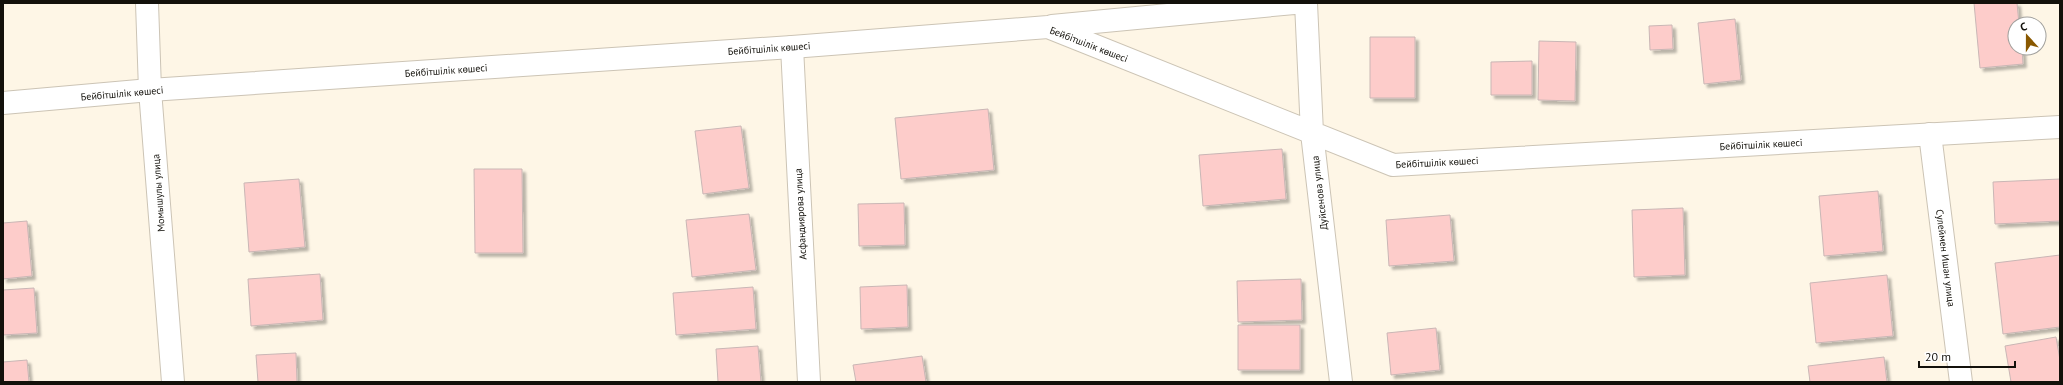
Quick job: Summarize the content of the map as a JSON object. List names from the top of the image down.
{
  "streets": {
    "street": [
      "Бейбітшілік көшесі",
      "Момышулы улица",
      "Дуйсенова улица",
      "Асфандиярова улица",
      "Сулеймен Ишан улица"
    ]
  },
  "crossings": [
    ["Бейбітшілік көшесі", "Момышулы улица"],
    ["Бейбітшілік көшесі", "Дуйсенова улица"],
    ["Бейбітшілік көшесі", "Асфандиярова улица"],
    ["Бейбітшілік көшесі", "Сулеймен Ишан улица"]
  ],
  "scale_bar": "20 m",
  "north": "top"
}
